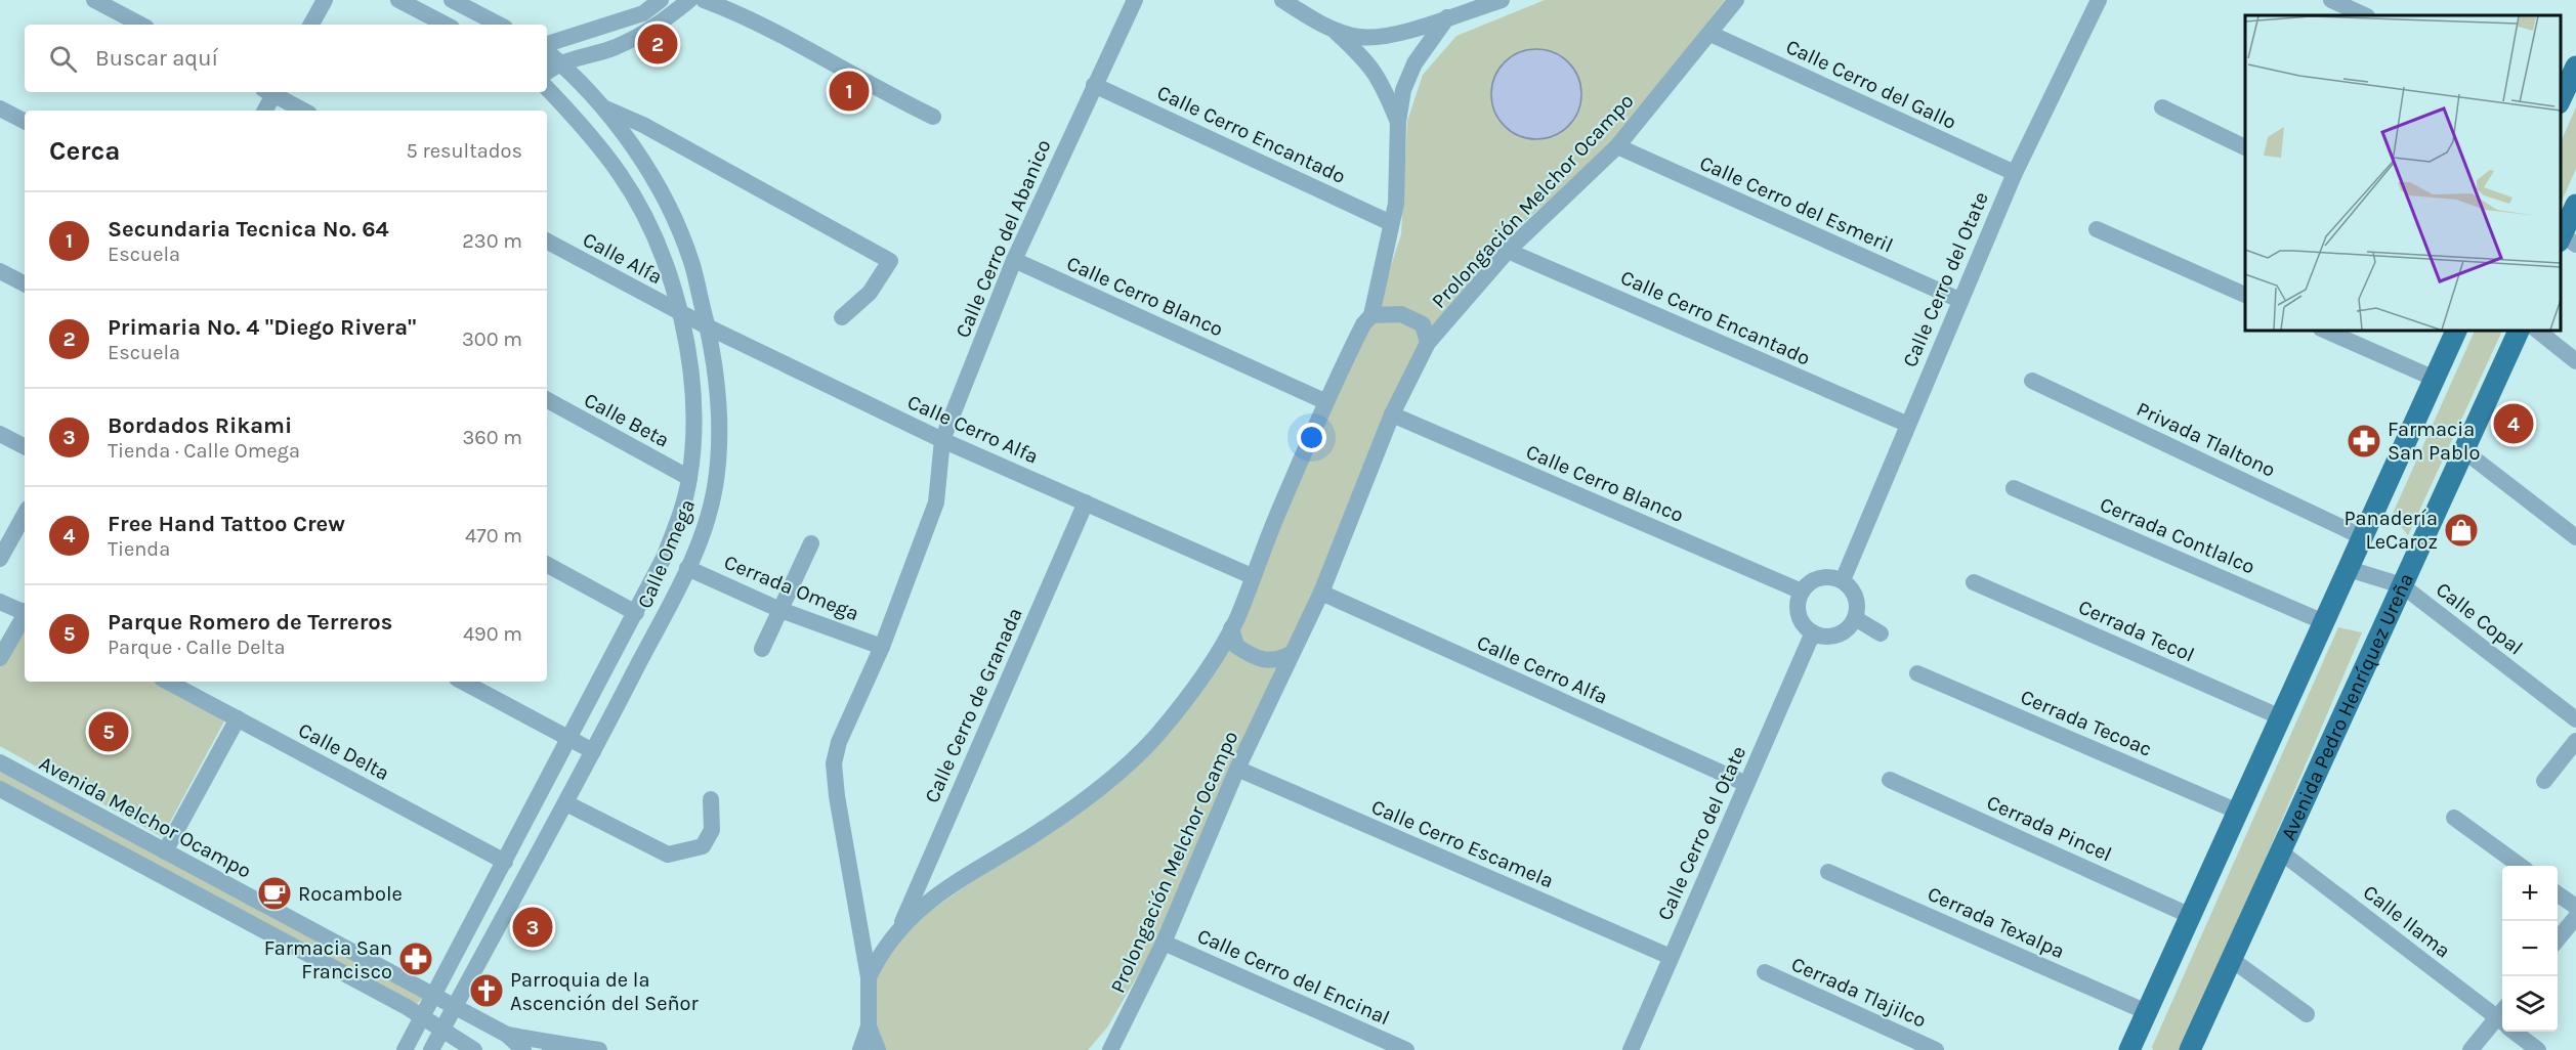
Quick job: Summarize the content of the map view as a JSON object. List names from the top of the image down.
{
  "streets": {
    "main road": ["Avenida Pedro Henríquez Ureña"],
    "street": [
      "Calle Cerro del Gallo",
      "Calle Cerro Encantado",
      "Prolongación Melchor Ocampo",
      "Calle Cerro del Esmeril",
      "Calle Cerro del Abanico",
      "Calle Alfa",
      "Calle Cerro del Otate",
      "Calle Cerro Blanco",
      "Calle Beta",
      "Calle Cerro Alfa",
      "Privada Tlaltono",
      "Cerrada Contlalco",
      "Calle Omega",
      "Cerrada Omega",
      "Calle Copal",
      "Cerrada Tecol",
      "Calle Cerro de Granada",
      "Cerrada Tecoac",
      "Calle Delta",
      "Avenida Melchor Ocampo",
      "Cerrada Pincel",
      "Calle Cerro Escamela",
      "Calle Ilama",
      "Cerrada Texalpa",
      "Calle Cerro del Encinal",
      "Cerrada Tlajilco"
    ]
  },
  "crossings": [
    ["Calle Cerro del Gallo", "Prolongación Melchor Ocampo"],
    ["Calle Cerro del Gallo", "Calle Cerro del Otate"],
    ["Calle Cerro Encantado", "Prolongación Melchor Ocampo"],
    ["Calle Cerro Encantado", "Calle Cerro del Abanico"],
    ["Calle Cerro Encantado", "Calle Cerro del Otate"],
    ["Prolongación Melchor Ocampo", "Calle Cerro del Esmeril"],
    ["Prolongación Melchor Ocampo", "Calle Cerro Blanco"],
    ["Prolongación Melchor Ocampo", "Calle Cerro Alfa"],
    ["Prolongación Melchor Ocampo", "Calle Cerro Escamela"],
    ["Prolongación Melchor Ocampo", "Calle Cerro del Encinal"],
    ["Calle Cerro del Esmeril", "Calle Cerro del Otate"],
    ["Calle Cerro del Abanico", "Calle Cerro Blanco"],
    ["Calle Cerro del Abanico", "Calle Cerro Alfa"],
    ["Calle Cerro del Abanico", "Cerrada Omega"],
    ["Calle Alfa", "Calle Cerro Alfa"],
    ["Calle Alfa", "Calle Omega"],
    ["Calle Cerro del Otate", "Calle Cerro Blanco"],
    ["Calle Cerro del Otate", "Calle Cerro Alfa"],
    ["Calle Cerro del Otate", "Calle Cerro Escamela"],
    ["Calle Beta", "Calle Omega"],
    ["Calle Cerro Alfa", "Calle Omega"],
    ["Calle Cerro Alfa", "Calle Cerro de Granada"],
    ["Calle Omega", "Cerrada Omega"],
    ["Calle Omega", "Calle Delta"],
    ["Calle Omega", "Avenida Melchor Ocampo"],
    ["Calle Copal", "Avenida Pedro Henríquez Ureña"],
    ["Avenida Pedro Henríquez Ureña", "Calle Ilama"]
  ],
  "places": {
    "pharmacy": ["Farmacia San Pablo", "Farmacia San Francisco"],
    "shop": ["Panadería LeCaroz"],
    "cafe": ["Rocambole"],
    "church": ["Parroquia de la Ascención del Señor"]
  },
  "page": {
    "pins": [
      "2",
      "1",
      "4",
      "5",
      "3"
    ],
    "search": "Buscar aquí",
    "heading": ["Cerca", "5 resultados"],
    "list": [
      {
        "mark": "1",
        "name": "Secundaria Tecnica No. 64",
        "note": "Escuela",
        "value": "230 m"
      },
      {
        "mark": "2",
        "name": "Primaria No. 4 \"Diego Rivera\"",
        "note": "Escuela",
        "value": "300 m"
      },
      {
        "mark": "3",
        "name": "Bordados Rikami",
        "note": "Tienda · Calle Omega",
        "value": "360 m"
      },
      {
        "mark": "4",
        "name": "Free Hand Tattoo Crew",
        "note": "Tienda",
        "value": "470 m"
      },
      {
        "mark": "5",
        "name": "Parque Romero de Terreros",
        "note": "Parque · Calle Delta",
        "value": "490 m"
      }
    ],
    "map_buttons": ["+", "−"]
  }
}
